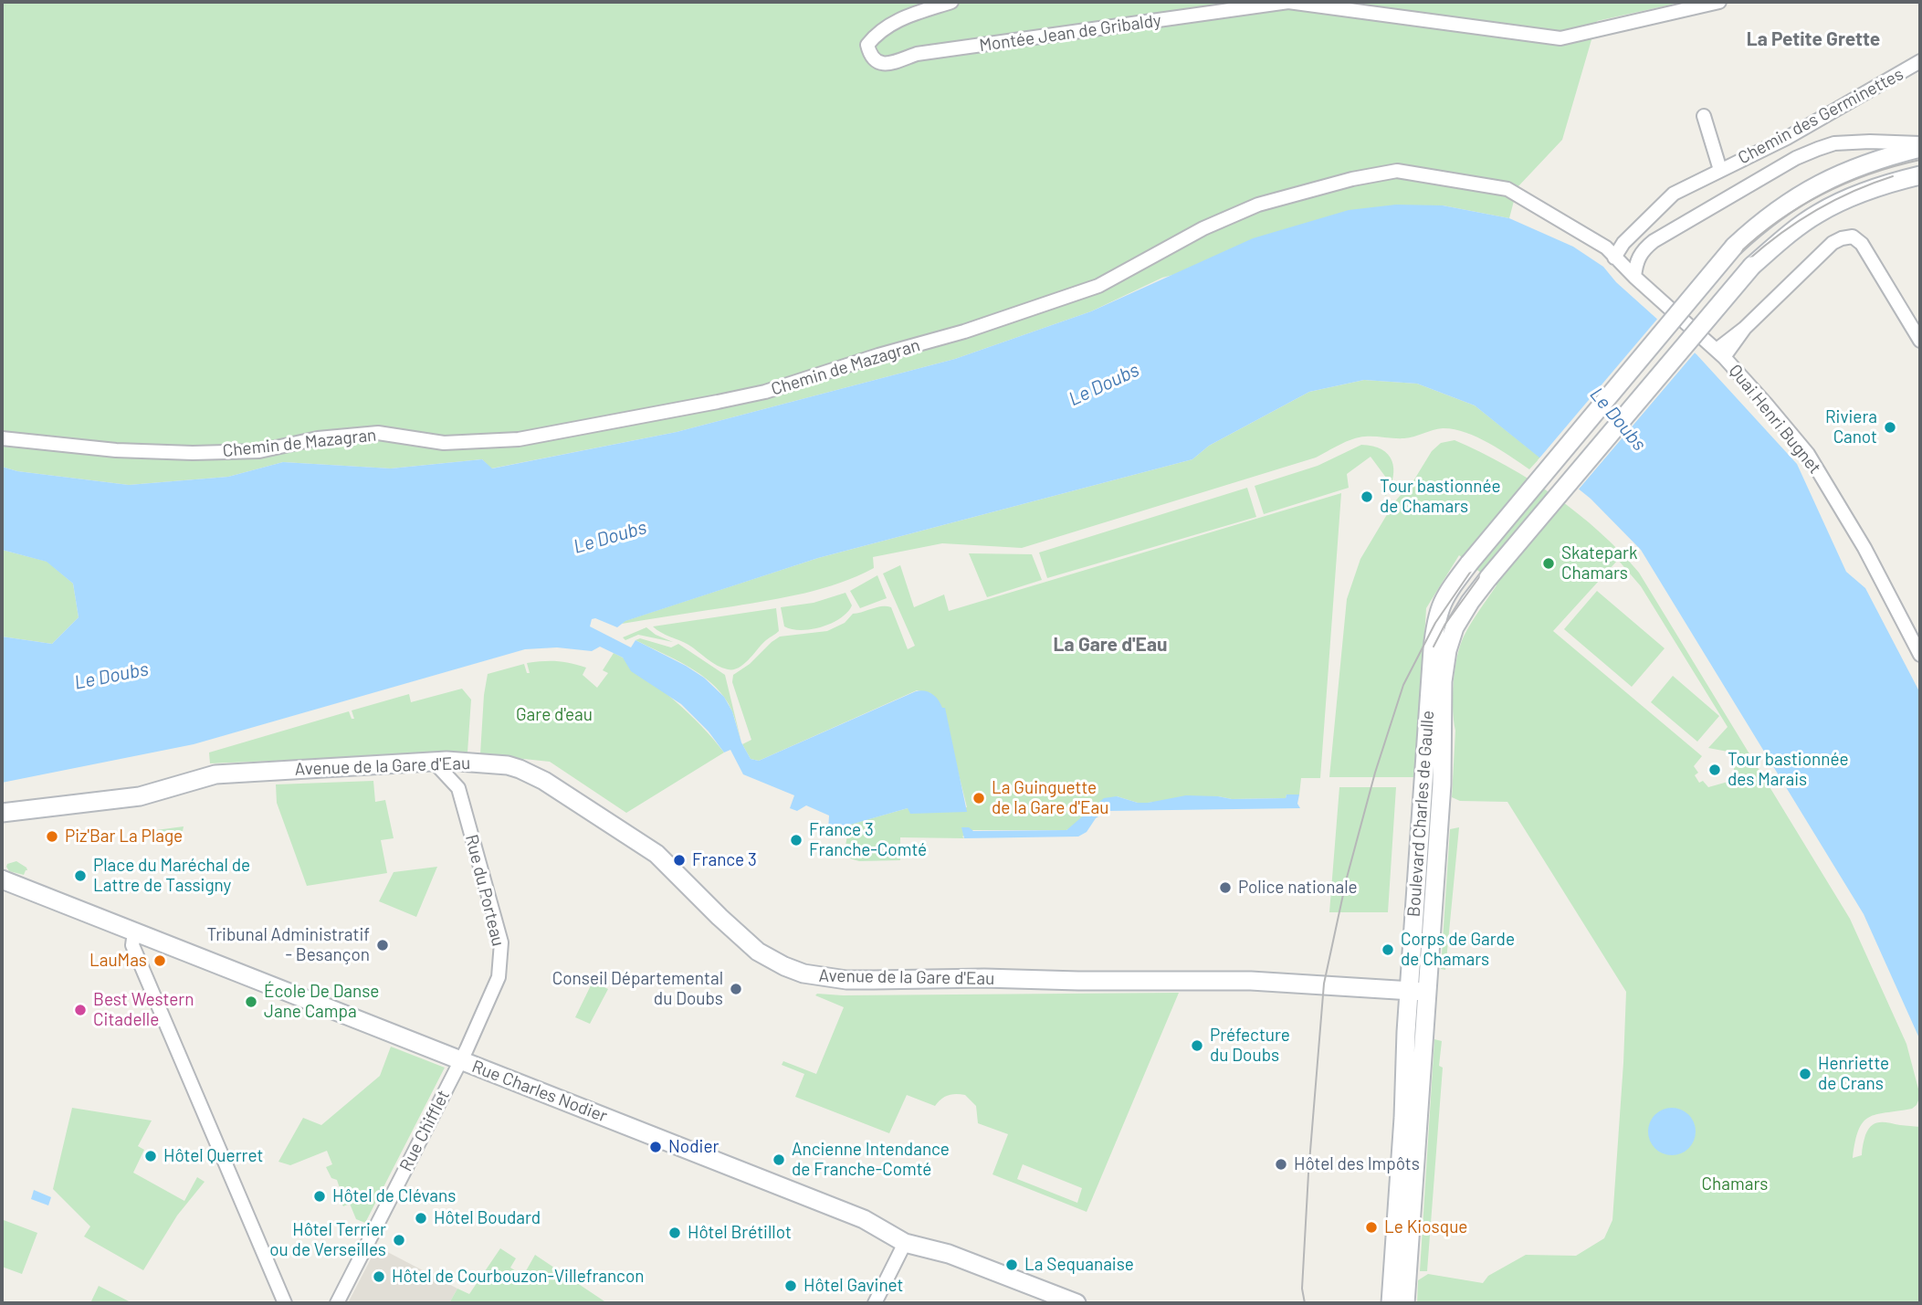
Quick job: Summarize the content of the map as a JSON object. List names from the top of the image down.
{
  "streets": {
    "main road": ["Avenue de la Gare d'Eau", "Boulevard Charles de Gaulle", "Rue Charles Nodier"],
    "street": [
      "Montée Jean de Gribaldy",
      "Chemin des Germinettes",
      "Chemin de Mazagran",
      "Quai Henri Bugnet",
      "Rue du Porteau",
      "Rue Chifflet"
    ]
  },
  "crossings": [
    ["Chemin des Germinettes", "Chemin de Mazagran"],
    ["Chemin de Mazagran", "Quai Henri Bugnet"],
    ["Avenue de la Gare d'Eau", "Boulevard Charles de Gaulle"],
    ["Avenue de la Gare d'Eau", "Rue du Porteau"],
    ["Rue du Porteau", "Rue Charles Nodier"],
    ["Rue du Porteau", "Rue Chifflet"],
    ["Rue Charles Nodier", "Rue Chifflet"]
  ],
  "districts": ["La Petite Grette", "La Gare d'Eau"],
  "water": ["Le Doubs"],
  "parks": ["Gare d'eau", "Chamars"],
  "places": [
    "Riviera Canot",
    "Tour bastionnée de Chamars",
    "Skatepark Chamars",
    "Tour bastionnée des Marais",
    "La Guinguette de la Gare d'Eau",
    "Piz'Bar La Plage",
    "France 3 Franche-Comté",
    "France 3",
    "Place du Maréchal de Lattre de Tassigny",
    "Police nationale",
    "Tribunal Administratif - Besançon",
    "Corps de Garde de Chamars",
    "LauMas",
    "Conseil Départemental du Doubs",
    "École De Danse Jane Campa",
    "Best Western Citadelle",
    "Préfecture du Doubs",
    "Henriette de Crans",
    "Nodier",
    "Hôtel Querret",
    "Ancienne Intendance de Franche-Comté",
    "Hôtel des Impôts",
    "Hôtel de Clévans",
    "Hôtel Boudard",
    "Le Kiosque",
    "Hôtel Brétillot",
    "Hôtel Terrier ou de Verseilles",
    "La Sequanaise",
    "Hôtel de Courbouzon-Villefrancon",
    "Hôtel Gavinet"
  ]
}
